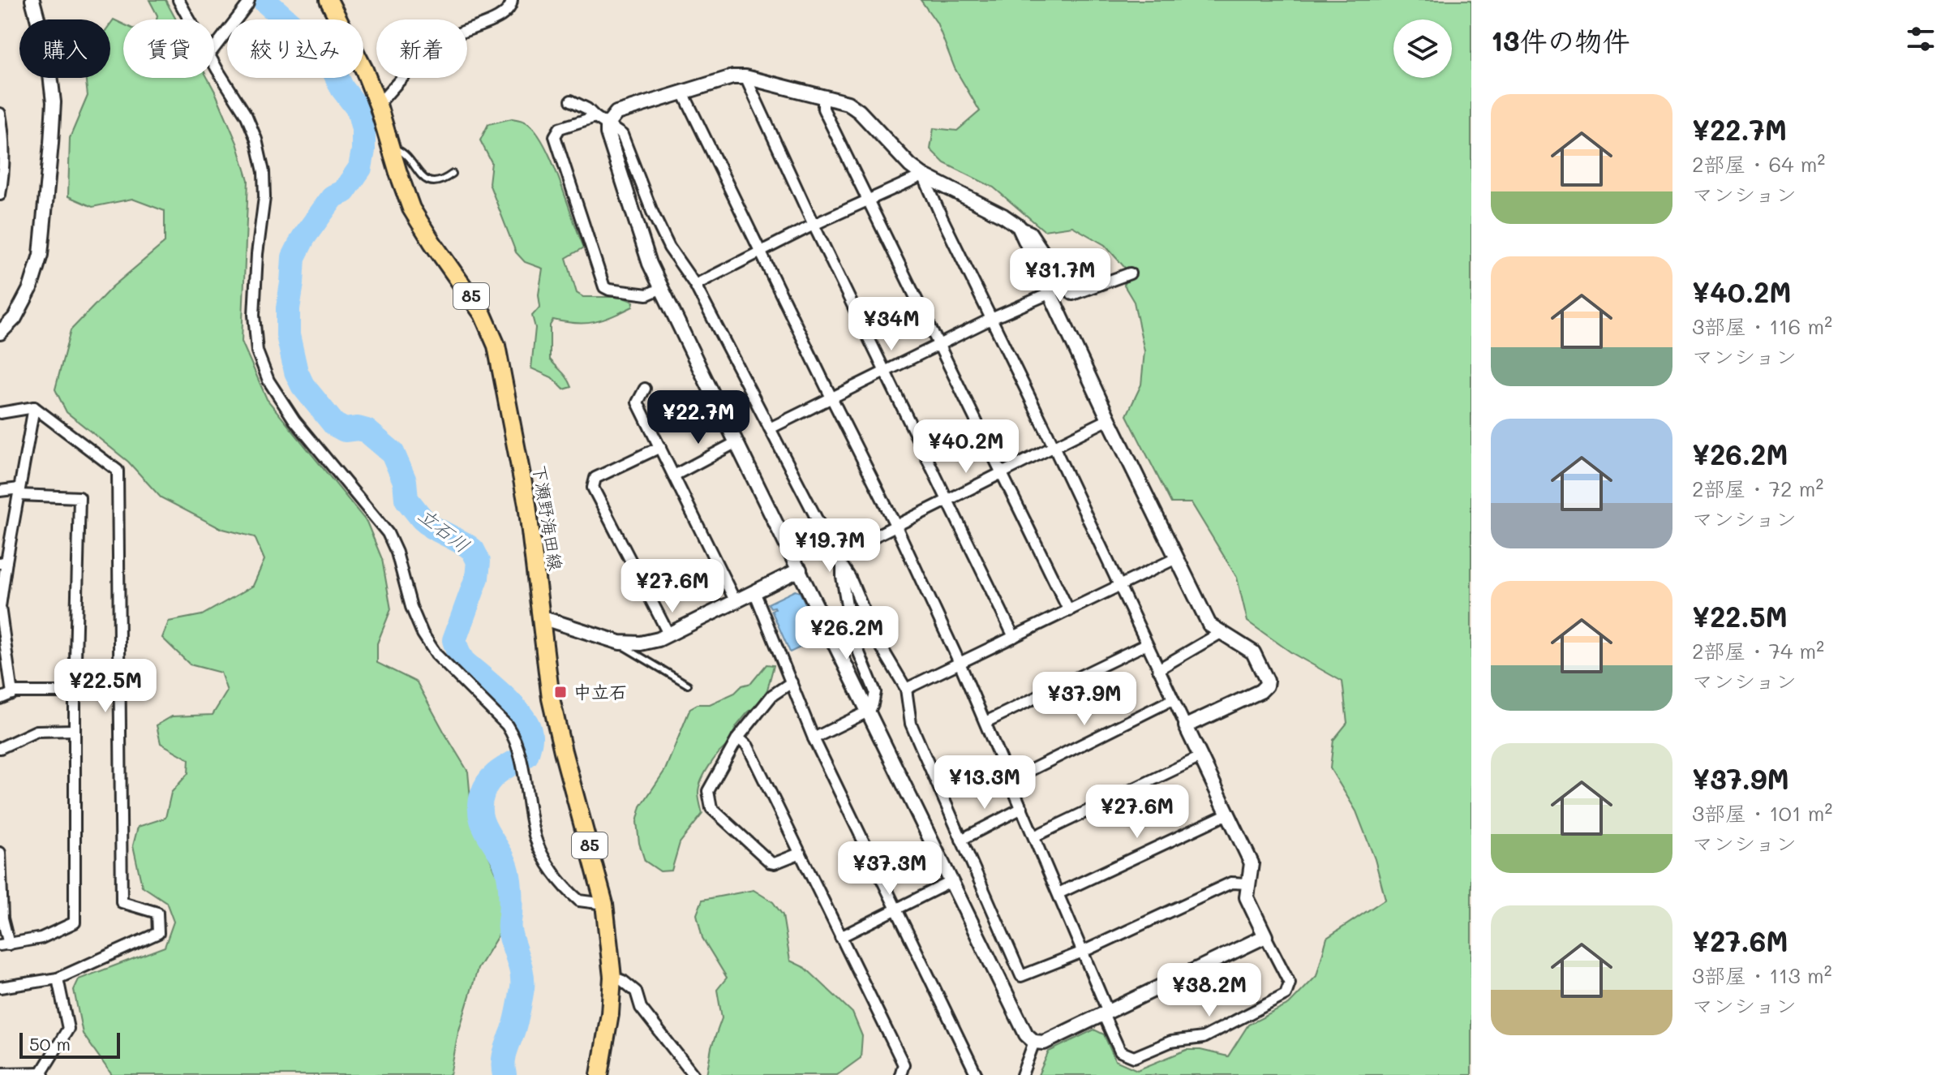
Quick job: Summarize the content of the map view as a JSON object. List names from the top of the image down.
{
  "streets": {
    "main road": ["85", "下瀬野海田線"]
  },
  "water": ["立石川"],
  "places": {
    "transit": ["中立石"]
  },
  "scale_bar": "50 m",
  "page": {
    "heading": "13件の物件",
    "chip": [
      "購入",
      "賃貸",
      "絞り込み",
      "新着"
    ],
    "list": [
      {
        "name": "¥22.7M",
        "note": "2部屋 · 64 m² · マンション"
      },
      {
        "name": "¥40.2M",
        "note": "3部屋 · 116 m² · マンション"
      },
      {
        "name": "¥26.2M",
        "note": "2部屋 · 72 m² · マンション"
      },
      {
        "name": "¥22.5M",
        "note": "2部屋 · 74 m² · マンション"
      },
      {
        "name": "¥37.9M",
        "note": "3部屋 · 101 m² · マンション"
      },
      {
        "name": "¥27.6M",
        "note": "3部屋 · 113 m² · マンション"
      }
    ],
    "price": [
      "¥31.7M",
      "¥34M",
      "¥22.7M",
      "¥40.2M",
      "¥19.7M",
      "¥27.6M",
      "¥26.2M",
      "¥22.5M",
      "¥37.9M",
      "¥13.3M",
      "¥27.6M",
      "¥37.3M",
      "¥38.2M"
    ],
    "scale": "50 m"
  }
}
